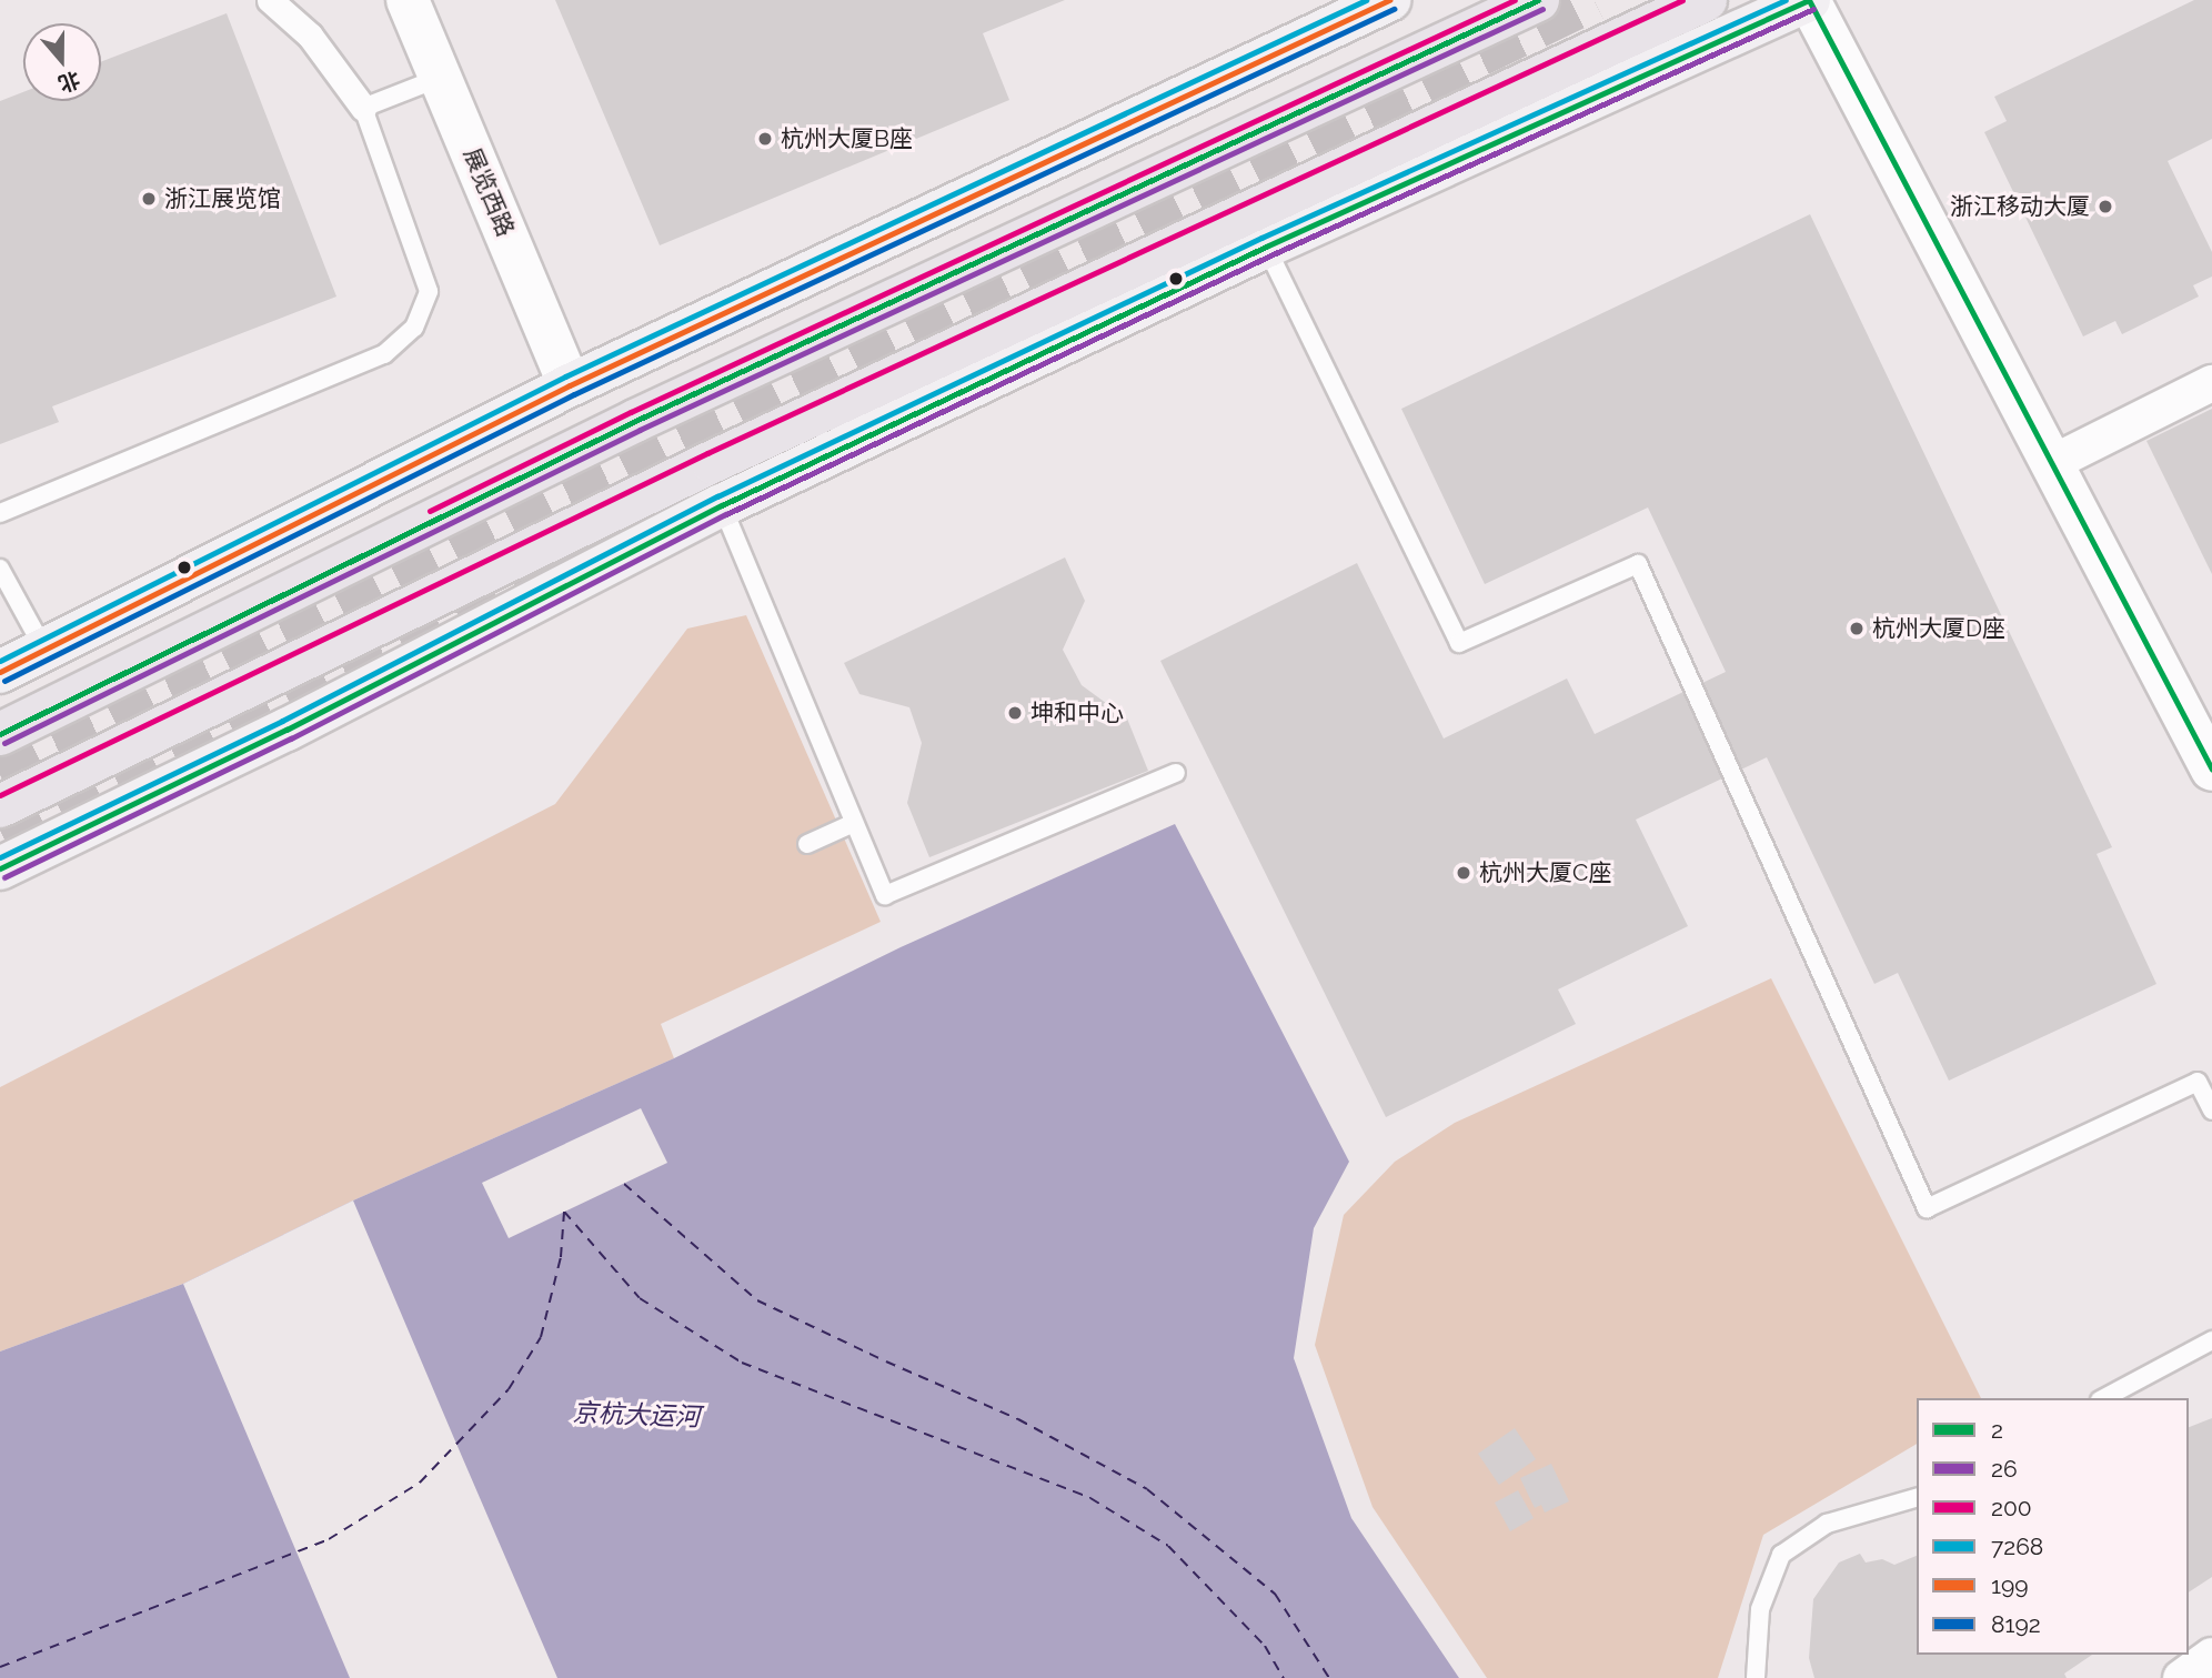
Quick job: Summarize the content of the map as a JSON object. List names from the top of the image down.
{
  "streets": {
    "street": ["展览西路"]
  },
  "water": ["京杭大运河"],
  "places": [
    "杭州大厦B座",
    "浙江展览馆",
    "浙江移动大厦",
    "杭州大厦D座",
    "坤和中心",
    "杭州大厦C座"
  ],
  "lines": [
    "transit line 2",
    "transit line 200",
    "transit line 7268",
    "transit line 199",
    "transit line 26",
    "transit line 8192"
  ],
  "legend": [
    "2",
    "26",
    "200",
    "7268",
    "199",
    "8192"
  ],
  "north": "bottom"
}
